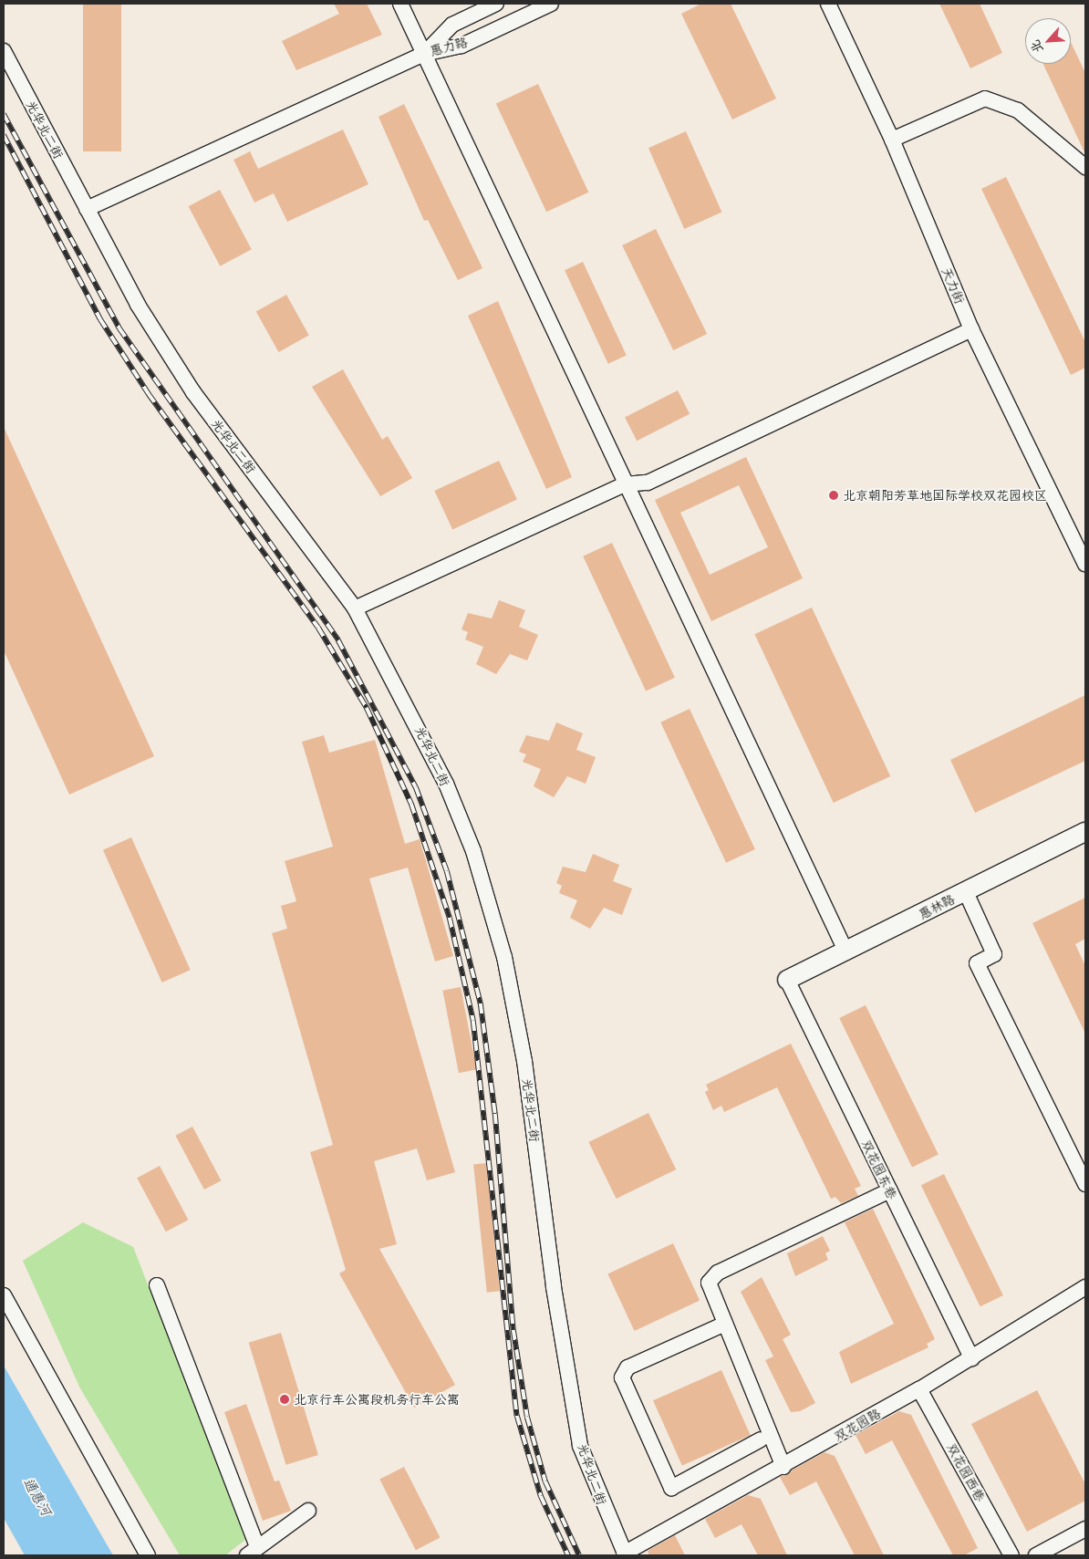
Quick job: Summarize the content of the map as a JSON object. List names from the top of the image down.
{
  "streets": {
    "street": [
      "惠力路",
      "光华北二街",
      "天力街",
      "惠林路",
      "双花园东巷",
      "双花园路",
      "双花园西巷"
    ]
  },
  "crossings": [
    ["光华北二街", "双花园路"],
    ["惠林路", "双花园东巷"],
    ["双花园东巷", "双花园路"],
    ["双花园路", "双花园西巷"]
  ],
  "water": ["通惠河"],
  "places": ["北京朝阳芳草地国际学校双花园校区", "北京行车公寓段机务行车公寓"],
  "north": "bottom left"
}
